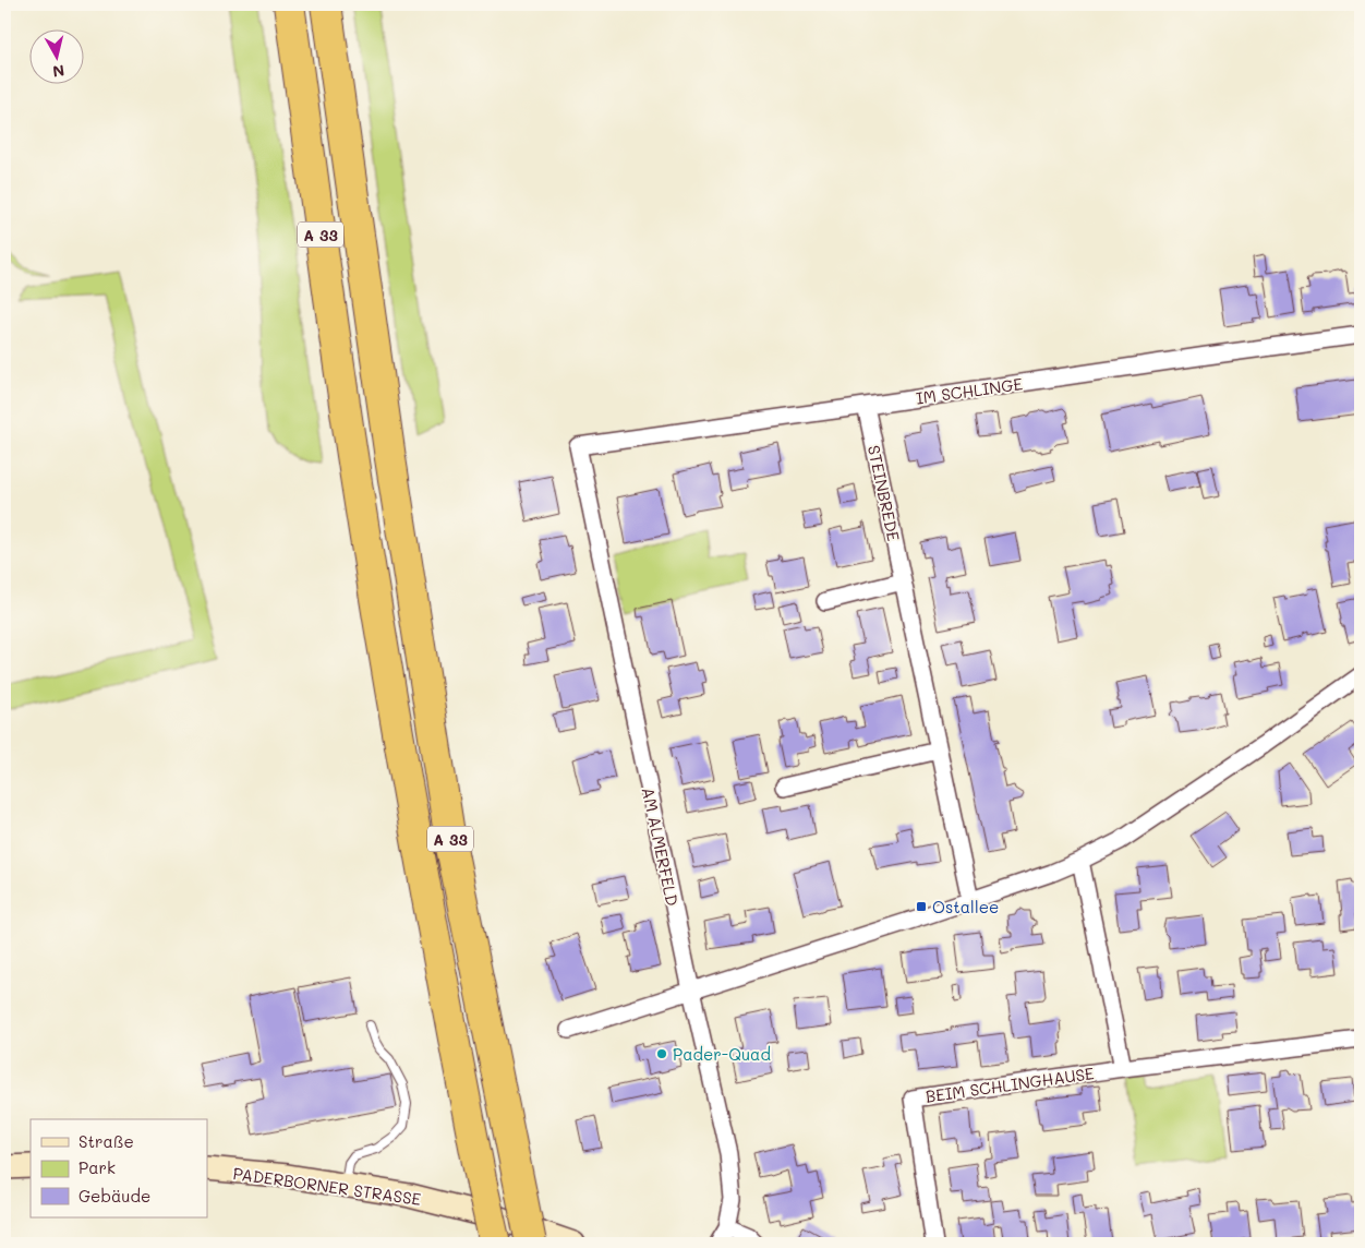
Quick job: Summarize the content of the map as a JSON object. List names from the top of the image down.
{
  "streets": {
    "highway": ["A 33"],
    "street": [
      "IM SCHLINGE",
      "STEINBREDE",
      "AM ALMERFELD",
      "BEIM SCHLINGHAUSE",
      "PADERBORNER STRASSE"
    ]
  },
  "crossings": [
    ["IM SCHLINGE", "STEINBREDE"],
    ["IM SCHLINGE", "AM ALMERFELD"]
  ],
  "places": {
    "transit": ["Ostallee"],
    "other": ["Pader-Quad"]
  },
  "legend": ["Straße", "Park", "Gebäude"],
  "north": "bottom"
}
